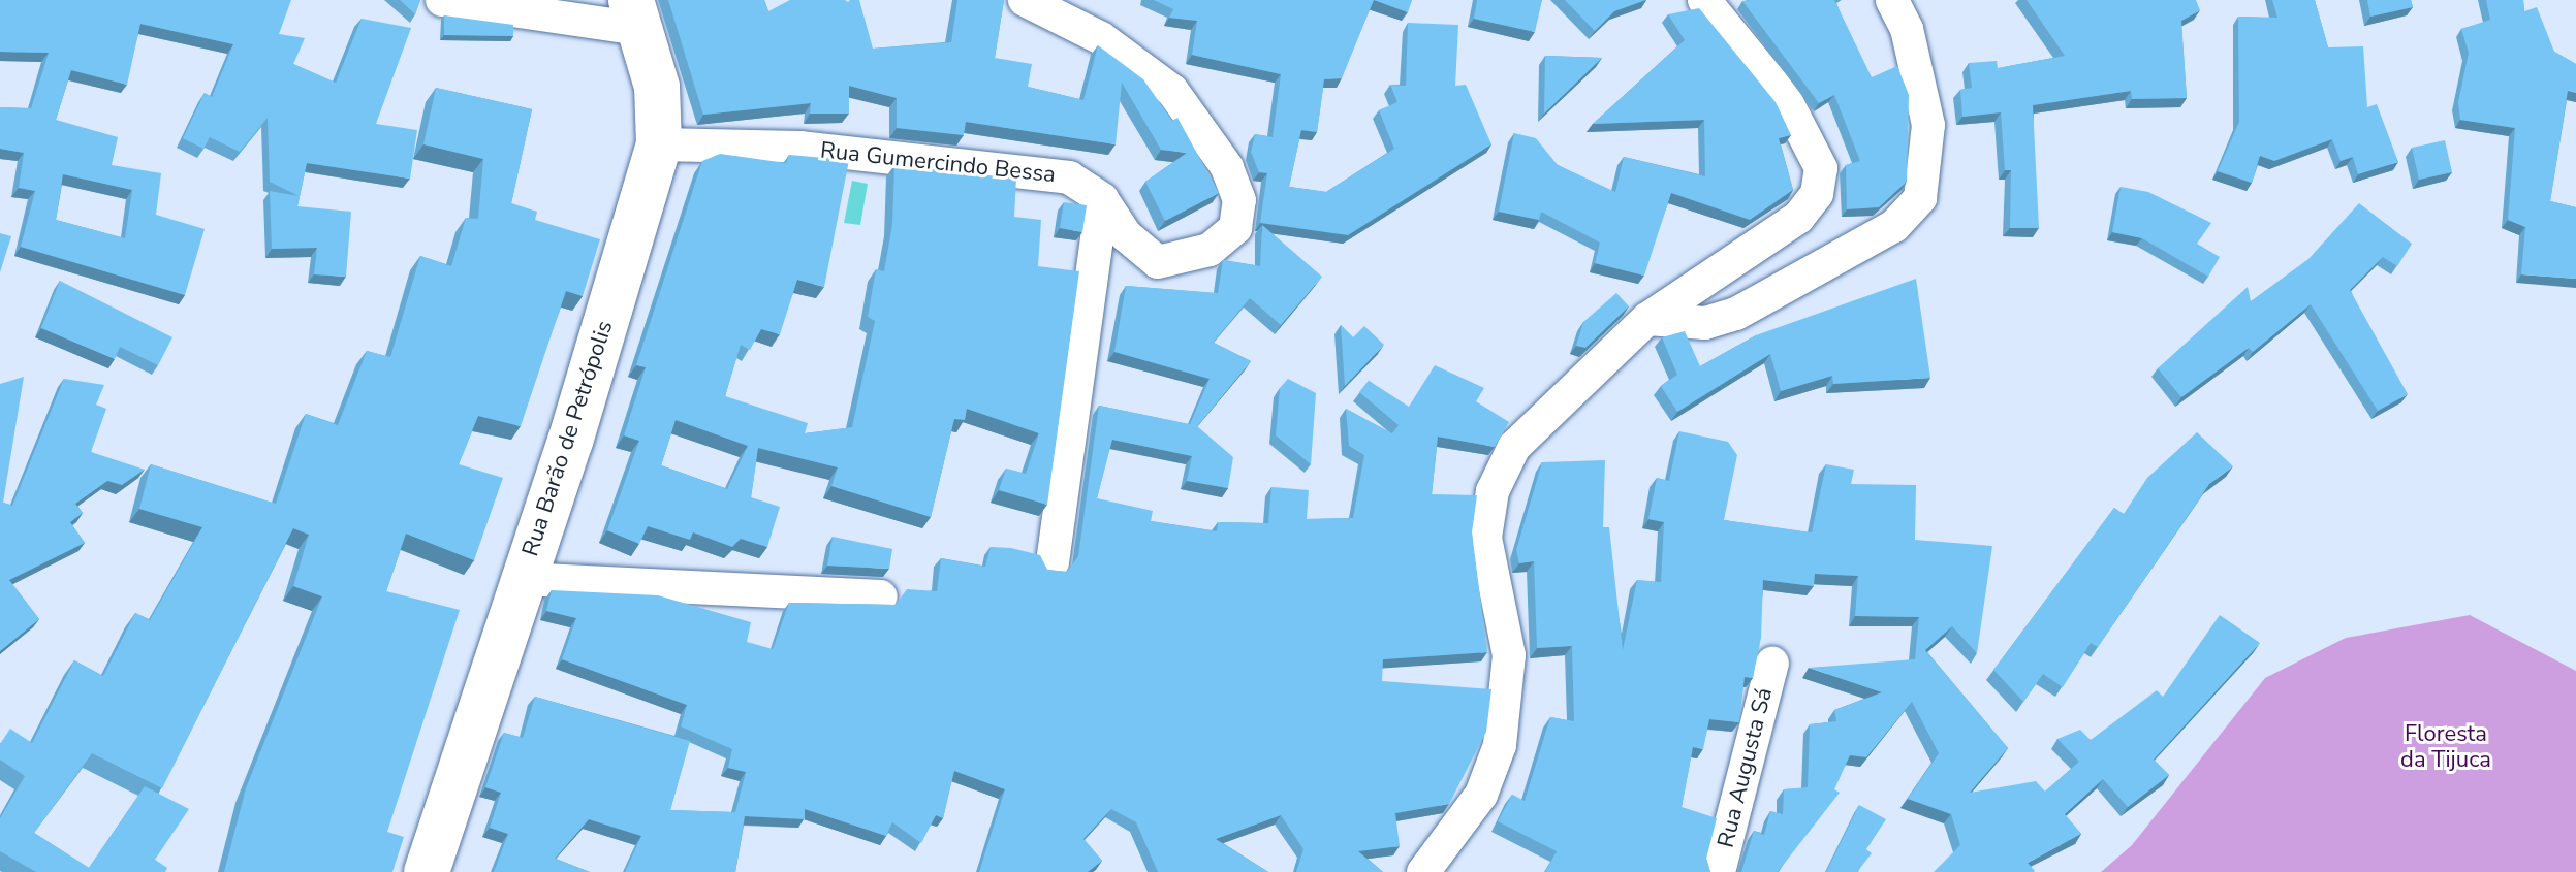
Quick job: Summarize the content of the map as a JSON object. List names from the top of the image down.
{
  "streets": {
    "street": ["Rua Gumercindo Bessa", "Rua Barão de Petrópolis", "Rua Augusta Sá"]
  },
  "crossings": [
    ["Rua Gumercindo Bessa", "Rua Barão de Petrópolis"]
  ],
  "parks": ["Floresta da Tijuca"]
}
